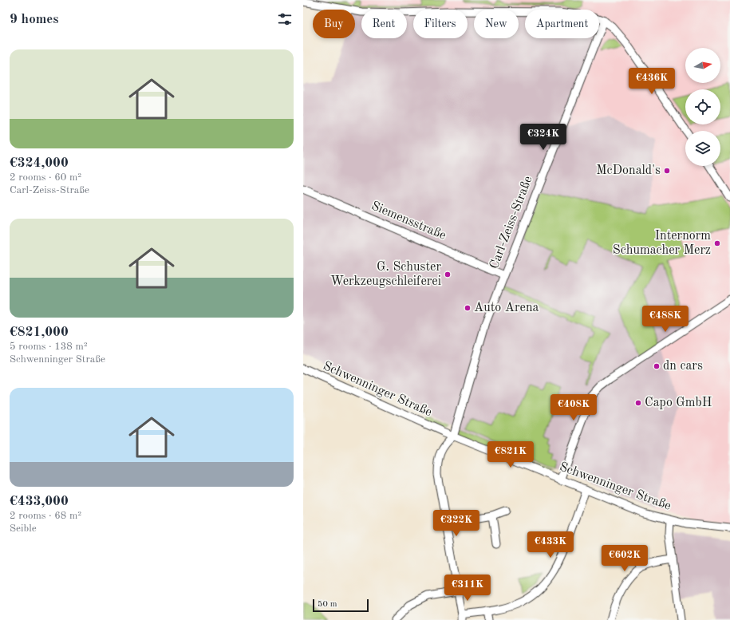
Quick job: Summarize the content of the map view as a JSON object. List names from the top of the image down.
{
  "streets": {
    "street": ["Siemensstraße", "Carl-Zeiss-Straße", "Schwenninger Straße"]
  },
  "crossings": [
    ["Siemensstraße", "Carl-Zeiss-Straße"],
    ["Carl-Zeiss-Straße", "Schwenninger Straße"]
  ],
  "places": [
    "McDonald's",
    "Internorm Schumacher Merz",
    "G. Schuster Werkzeugschleiferei",
    "Auto Arena",
    "dn cars",
    "Capo GmbH"
  ],
  "scale_bar": "50 m",
  "north": "right",
  "page": {
    "heading": "9 homes",
    "chip": [
      "Buy",
      "Rent",
      "Filters",
      "New",
      "Apartment"
    ],
    "list": [
      {
        "name": "€324,000",
        "note": "2 rooms · 60 m² · Carl-Zeiss-Straße"
      },
      {
        "name": "€821,000",
        "note": "5 rooms · 138 m² · Schwenninger Straße"
      },
      {
        "name": "€433,000",
        "note": "2 rooms · 68 m² · Seible"
      }
    ],
    "price": [
      "€436K",
      "€324K",
      "€488K",
      "€408K",
      "€821K",
      "€322K",
      "€433K",
      "€602K",
      "€311K"
    ],
    "scale": "50 m"
  }
}
